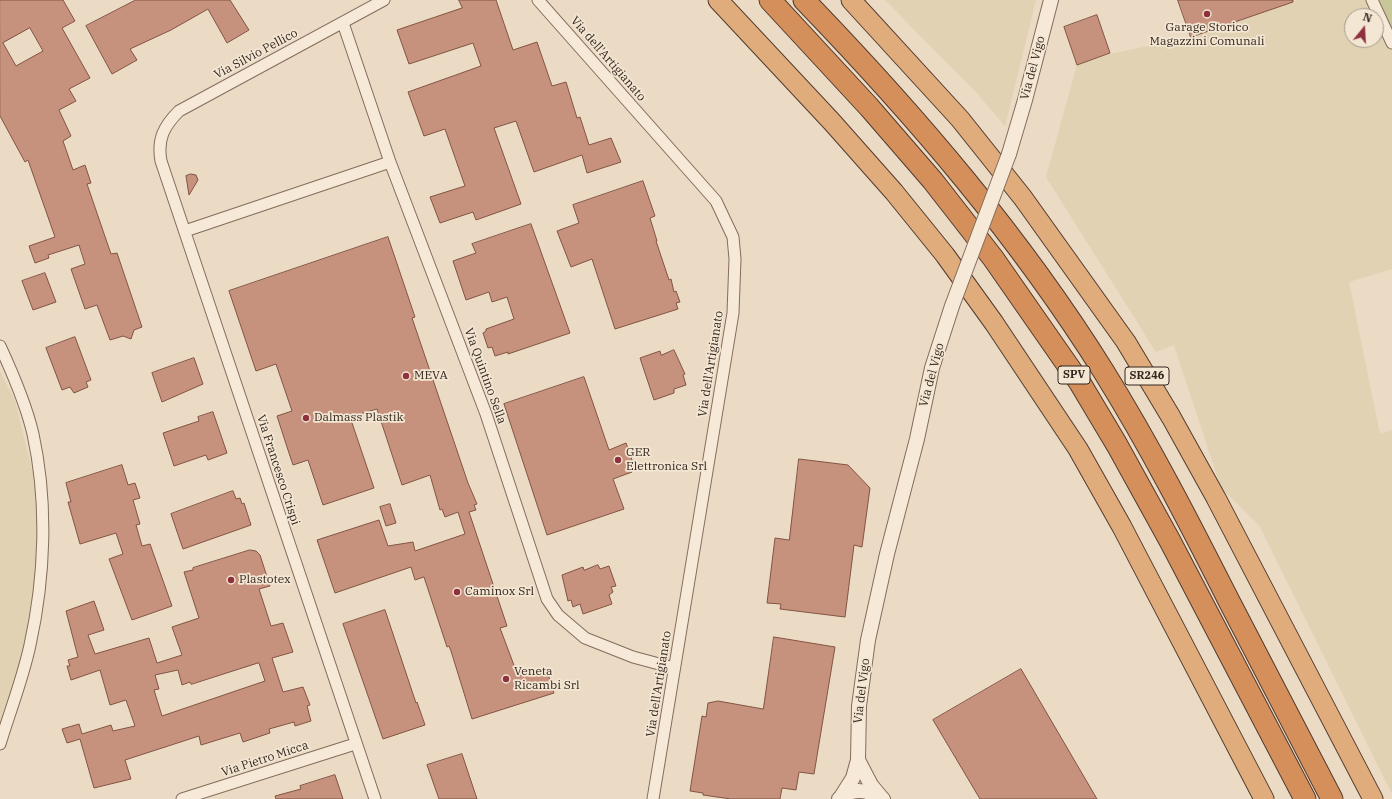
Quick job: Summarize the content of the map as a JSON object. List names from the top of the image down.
{
  "streets": {
    "highway": ["SPV", "SR246"],
    "street": [
      "Via Silvio Pellico",
      "Via dell'Artigianato",
      "Via del Vigo",
      "Via Quintino Sella",
      "Via Francesco Crispi",
      "Via Pietro Micca"
    ]
  },
  "crossings": [
    ["Via Silvio Pellico", "Via Quintino Sella"],
    ["Via Silvio Pellico", "Via Francesco Crispi"],
    ["Via dell'Artigianato", "Via Quintino Sella"],
    ["Via Francesco Crispi", "Via Pietro Micca"]
  ],
  "places": [
    "Garage Storico Magazzini Comunali",
    "MEVA",
    "Dalmass Plastik",
    "GER Elettronica Srl",
    "Plastotex",
    "Caminox Srl",
    "Veneta Ricambi Srl"
  ],
  "north": "top"
}
